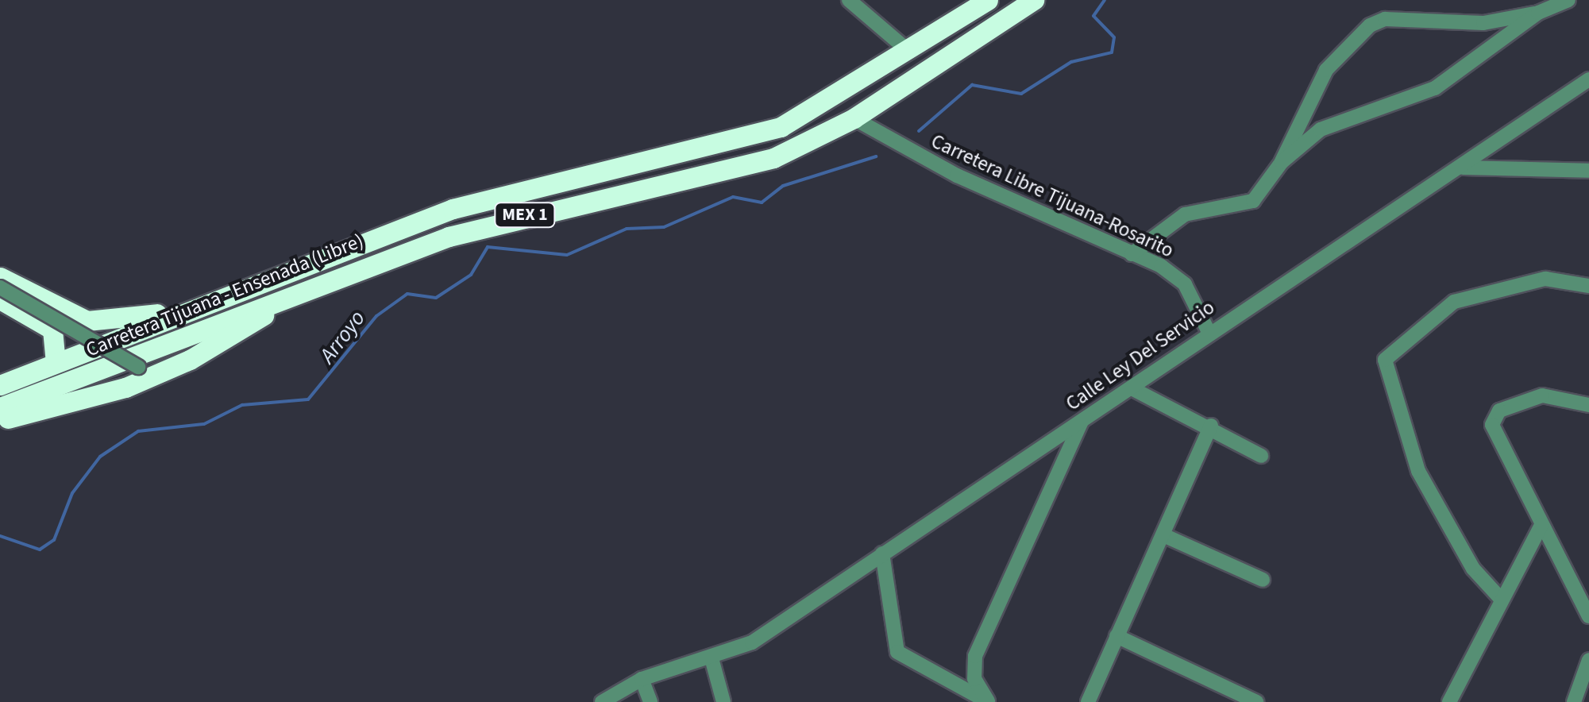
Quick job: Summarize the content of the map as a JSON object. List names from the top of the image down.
{
  "streets": {
    "highway": ["MEX 1", "Carretera Tijuana - Ensenada (Libre)"],
    "street": ["Carretera Libre Tijuana-Rosarito", "Calle Ley Del Servicio"]
  },
  "crossings": [
    ["Carretera Libre Tijuana-Rosarito", "Carretera Tijuana - Ensenada (Libre)"],
    ["Carretera Libre Tijuana-Rosarito", "Calle Ley Del Servicio"]
  ],
  "water": ["Arroyo"]
}
